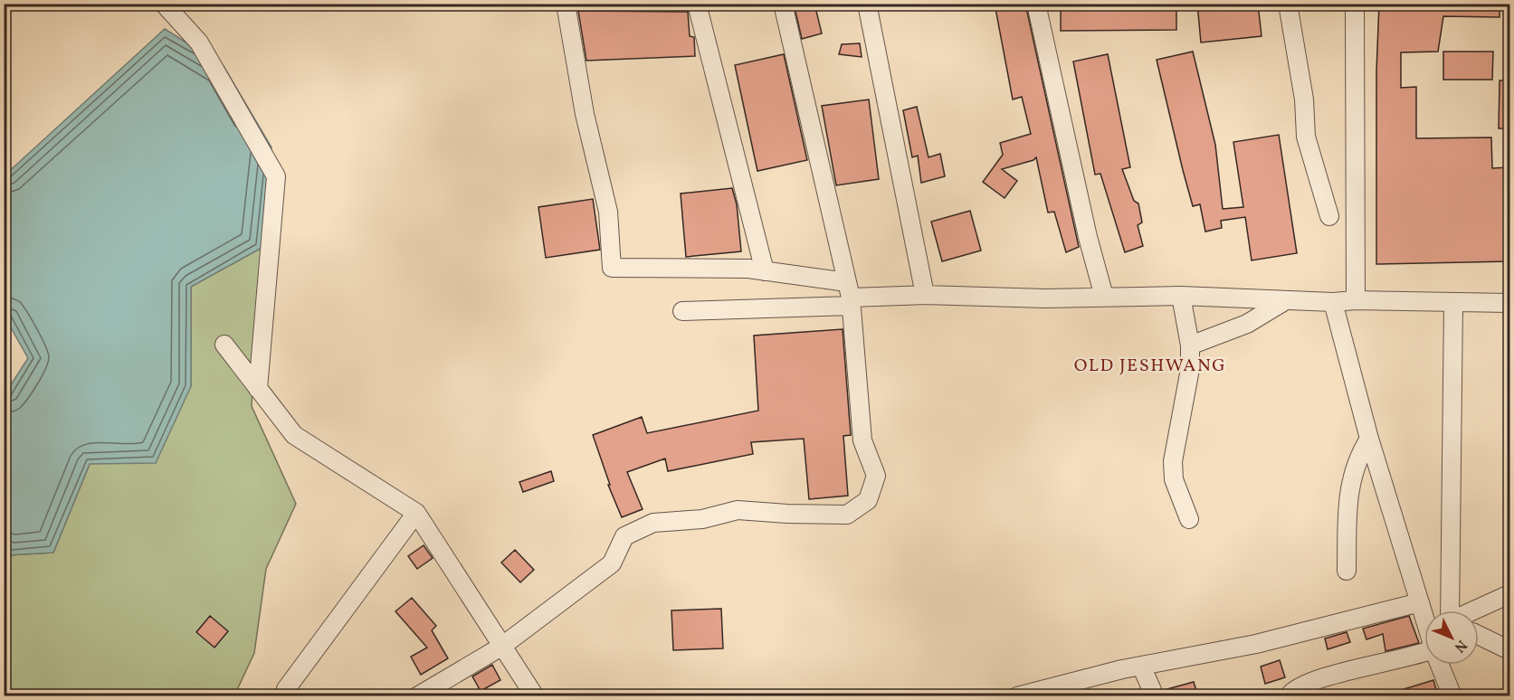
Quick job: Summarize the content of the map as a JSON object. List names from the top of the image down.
{
  "districts": ["OLD JESHWANG"],
  "north": "bottom right"
}
